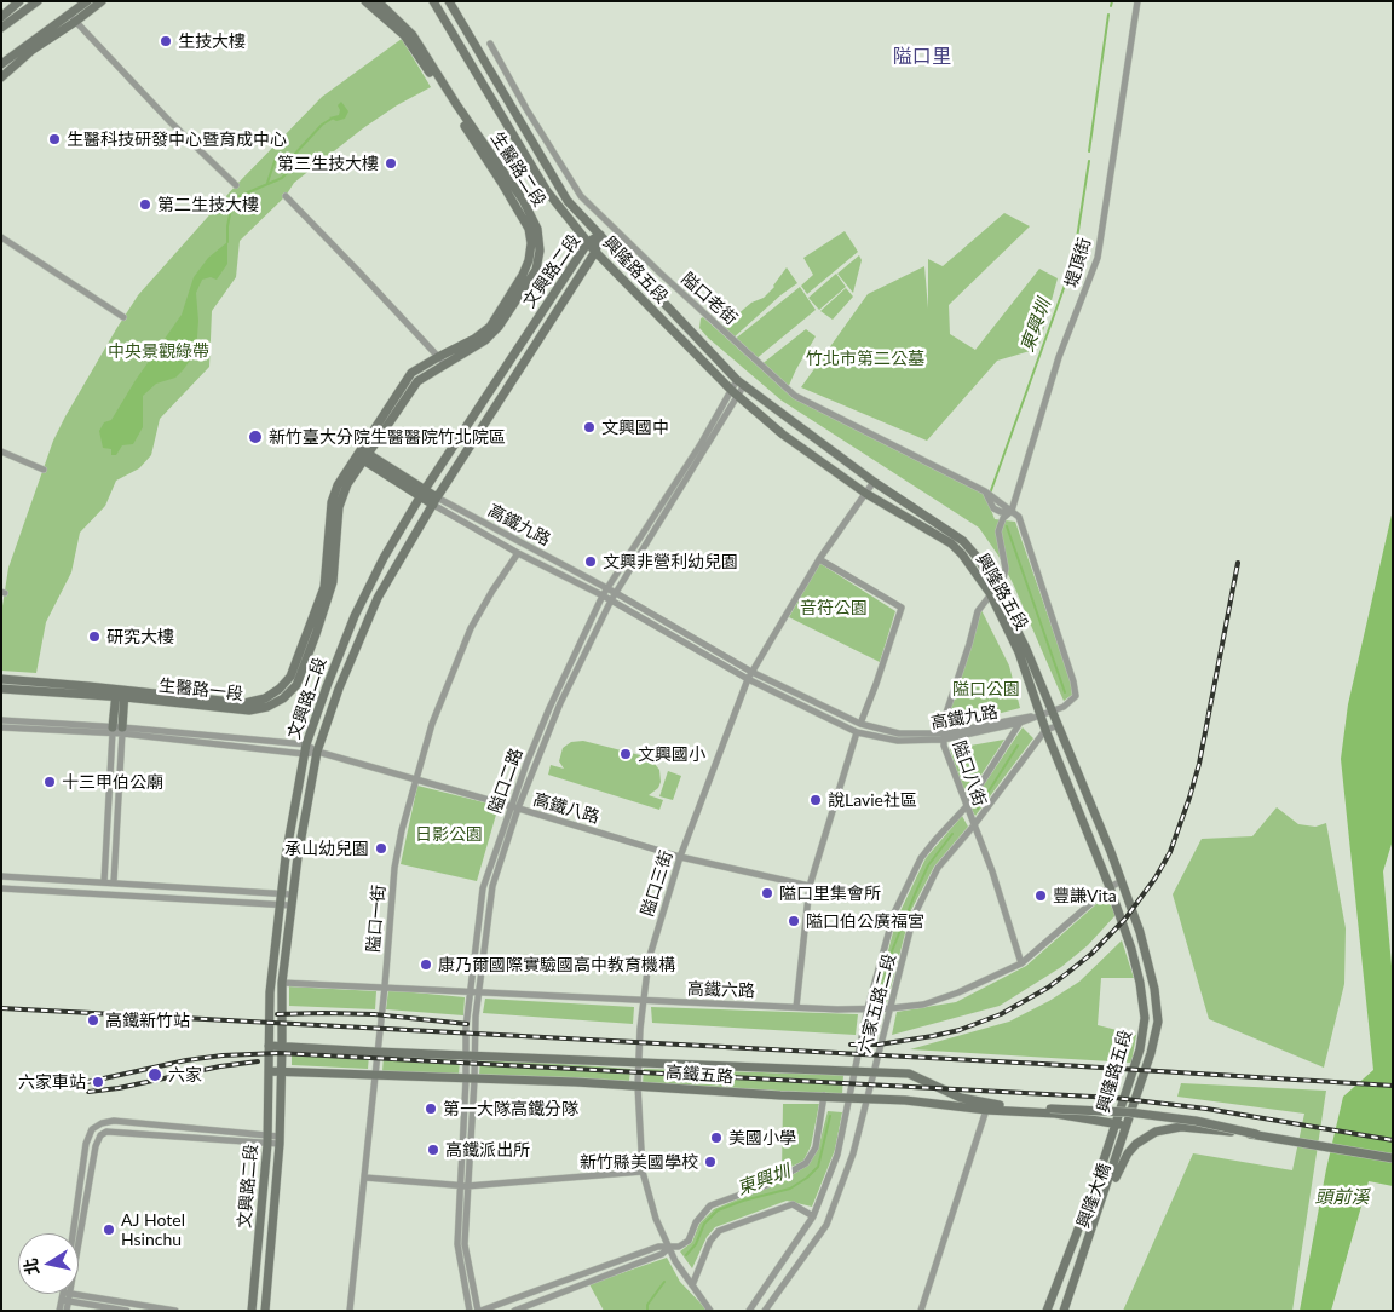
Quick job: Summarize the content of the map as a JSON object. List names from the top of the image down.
{
  "streets": {
    "street": [
      "生醫路二段",
      "堤頂街",
      "興隆路五段",
      "文興路二段",
      "隘口老街",
      "高鐵九路",
      "生醫路一段",
      "隘口八街",
      "隘口二路",
      "高鐵八路",
      "隘口三街",
      "隘口一街",
      "高鐵六路",
      "六家五路二段",
      "高鐵五路",
      "興隆大橋"
    ]
  },
  "crossings": [
    ["生醫路二段", "高鐵九路"],
    ["生醫路二段", "生醫路一段"],
    ["堤頂街", "隘口老街"],
    ["興隆路五段", "文興路二段"],
    ["興隆路五段", "隘口老街"],
    ["興隆路五段", "高鐵九路"],
    ["興隆路五段", "隘口八街"],
    ["興隆路五段", "隘口二路"],
    ["興隆路五段", "隘口三街"],
    ["興隆路五段", "高鐵六路"],
    ["興隆路五段", "六家五路二段"],
    ["興隆路五段", "高鐵五路"],
    ["文興路二段", "高鐵九路"],
    ["文興路二段", "高鐵八路"],
    ["文興路二段", "高鐵六路"],
    ["文興路二段", "高鐵五路"],
    ["高鐵九路", "生醫路一段"],
    ["高鐵九路", "隘口八街"],
    ["高鐵九路", "隘口二路"],
    ["高鐵九路", "隘口三街"],
    ["高鐵九路", "隘口一街"],
    ["高鐵九路", "六家五路二段"],
    ["隘口八街", "高鐵六路"],
    ["隘口八街", "六家五路二段"],
    ["隘口二路", "高鐵八路"],
    ["隘口二路", "高鐵六路"],
    ["隘口二路", "高鐵五路"],
    ["高鐵八路", "隘口三街"],
    ["高鐵八路", "隘口一街"],
    ["隘口三街", "高鐵六路"],
    ["隘口三街", "高鐵五路"],
    ["隘口一街", "高鐵六路"],
    ["隘口一街", "高鐵五路"],
    ["高鐵六路", "六家五路二段"],
    ["六家五路二段", "高鐵五路"],
    ["高鐵五路", "興隆大橋"]
  ],
  "districts": ["隘口里"],
  "water": ["東興圳", "頭前溪"],
  "parks": [
    "中央景觀綠帶",
    "竹北市第二公墓",
    "音符公園",
    "隘口公園",
    "日影公園"
  ],
  "places": [
    "生技大樓",
    "生醫科技研發中心暨育成中心",
    "第三生技大樓",
    "第二生技大樓",
    "文興國中",
    "新竹臺大分院生醫醫院竹北院區",
    "文興非營利幼兒園",
    "研究大樓",
    "文興國小",
    "十三甲伯公廟",
    "說Lavie社區",
    "承山幼兒園",
    "隘口里集會所",
    "豐謙Vita",
    "隘口伯公廣福宮",
    "康乃爾國際實驗國高中教育機構",
    "高鐵新竹站",
    "六家",
    "六家車站",
    "第一大隊高鐵分隊",
    "美國小學",
    "高鐵派出所",
    "新竹縣美國學校",
    "AJ Hotel Hsinchu"
  ],
  "north": "left"
}
